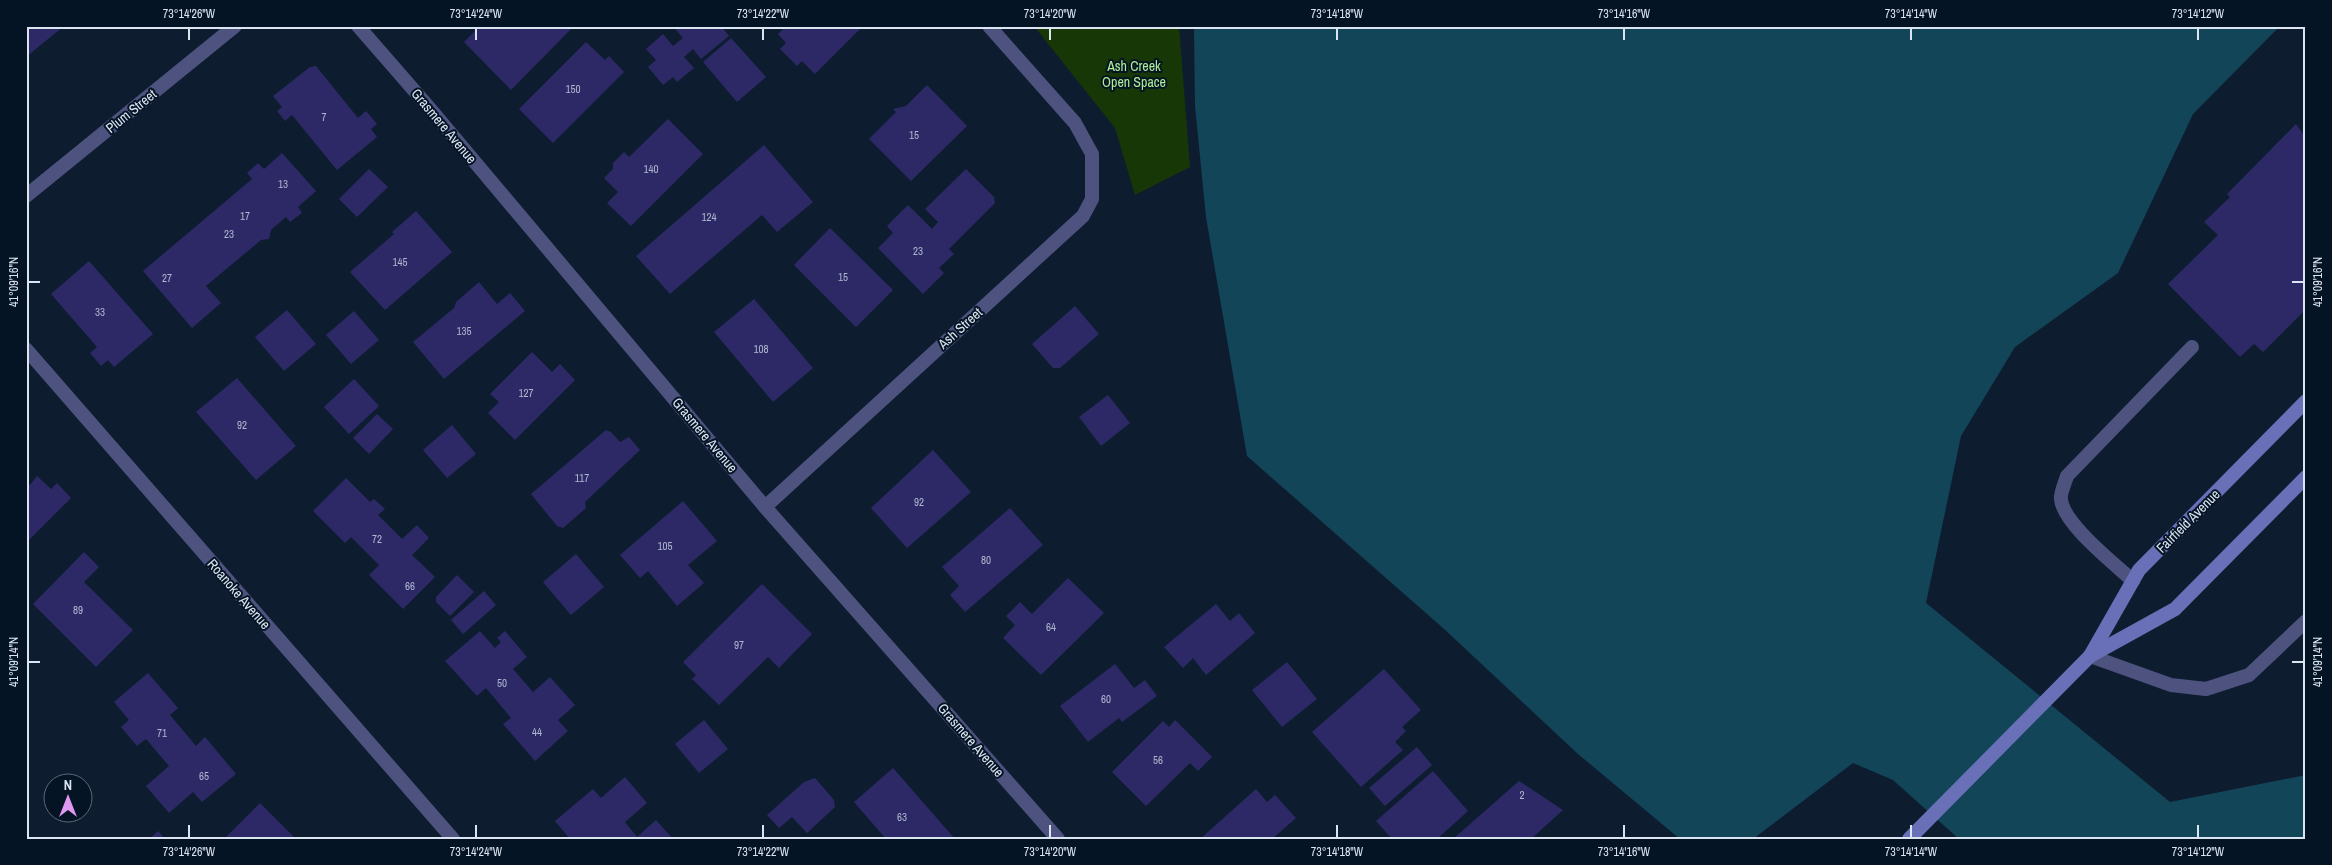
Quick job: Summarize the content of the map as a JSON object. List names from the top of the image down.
{
  "streets": {
    "main road": ["Fairfield Avenue"],
    "street": [
      "Plum Street",
      "Grasmere Avenue",
      "Ash Street",
      "Roanoke Avenue"
    ]
  },
  "crossings": [
    ["Grasmere Avenue", "Ash Street"]
  ],
  "parks": ["Ash Creek Open Space"],
  "house_numbers": [
    "150",
    "7",
    "15",
    "140",
    "13",
    "17",
    "124",
    "23",
    "23",
    "145",
    "15",
    "27",
    "33",
    "135",
    "108",
    "127",
    "92",
    "117",
    "92",
    "72",
    "105",
    "80",
    "66",
    "89",
    "64",
    "97",
    "50",
    "60",
    "44",
    "71",
    "56",
    "65",
    "2",
    "63"
  ],
  "north": "top",
  "coordinates": [
    "73°14'26\"W",
    "73°14'24\"W",
    "73°14'22\"W",
    "73°14'20\"W",
    "73°14'18\"W",
    "73°14'16\"W",
    "73°14'14\"W",
    "73°14'12\"W",
    "41°09'16\"N",
    "41°09'14\"N"
  ]
}
